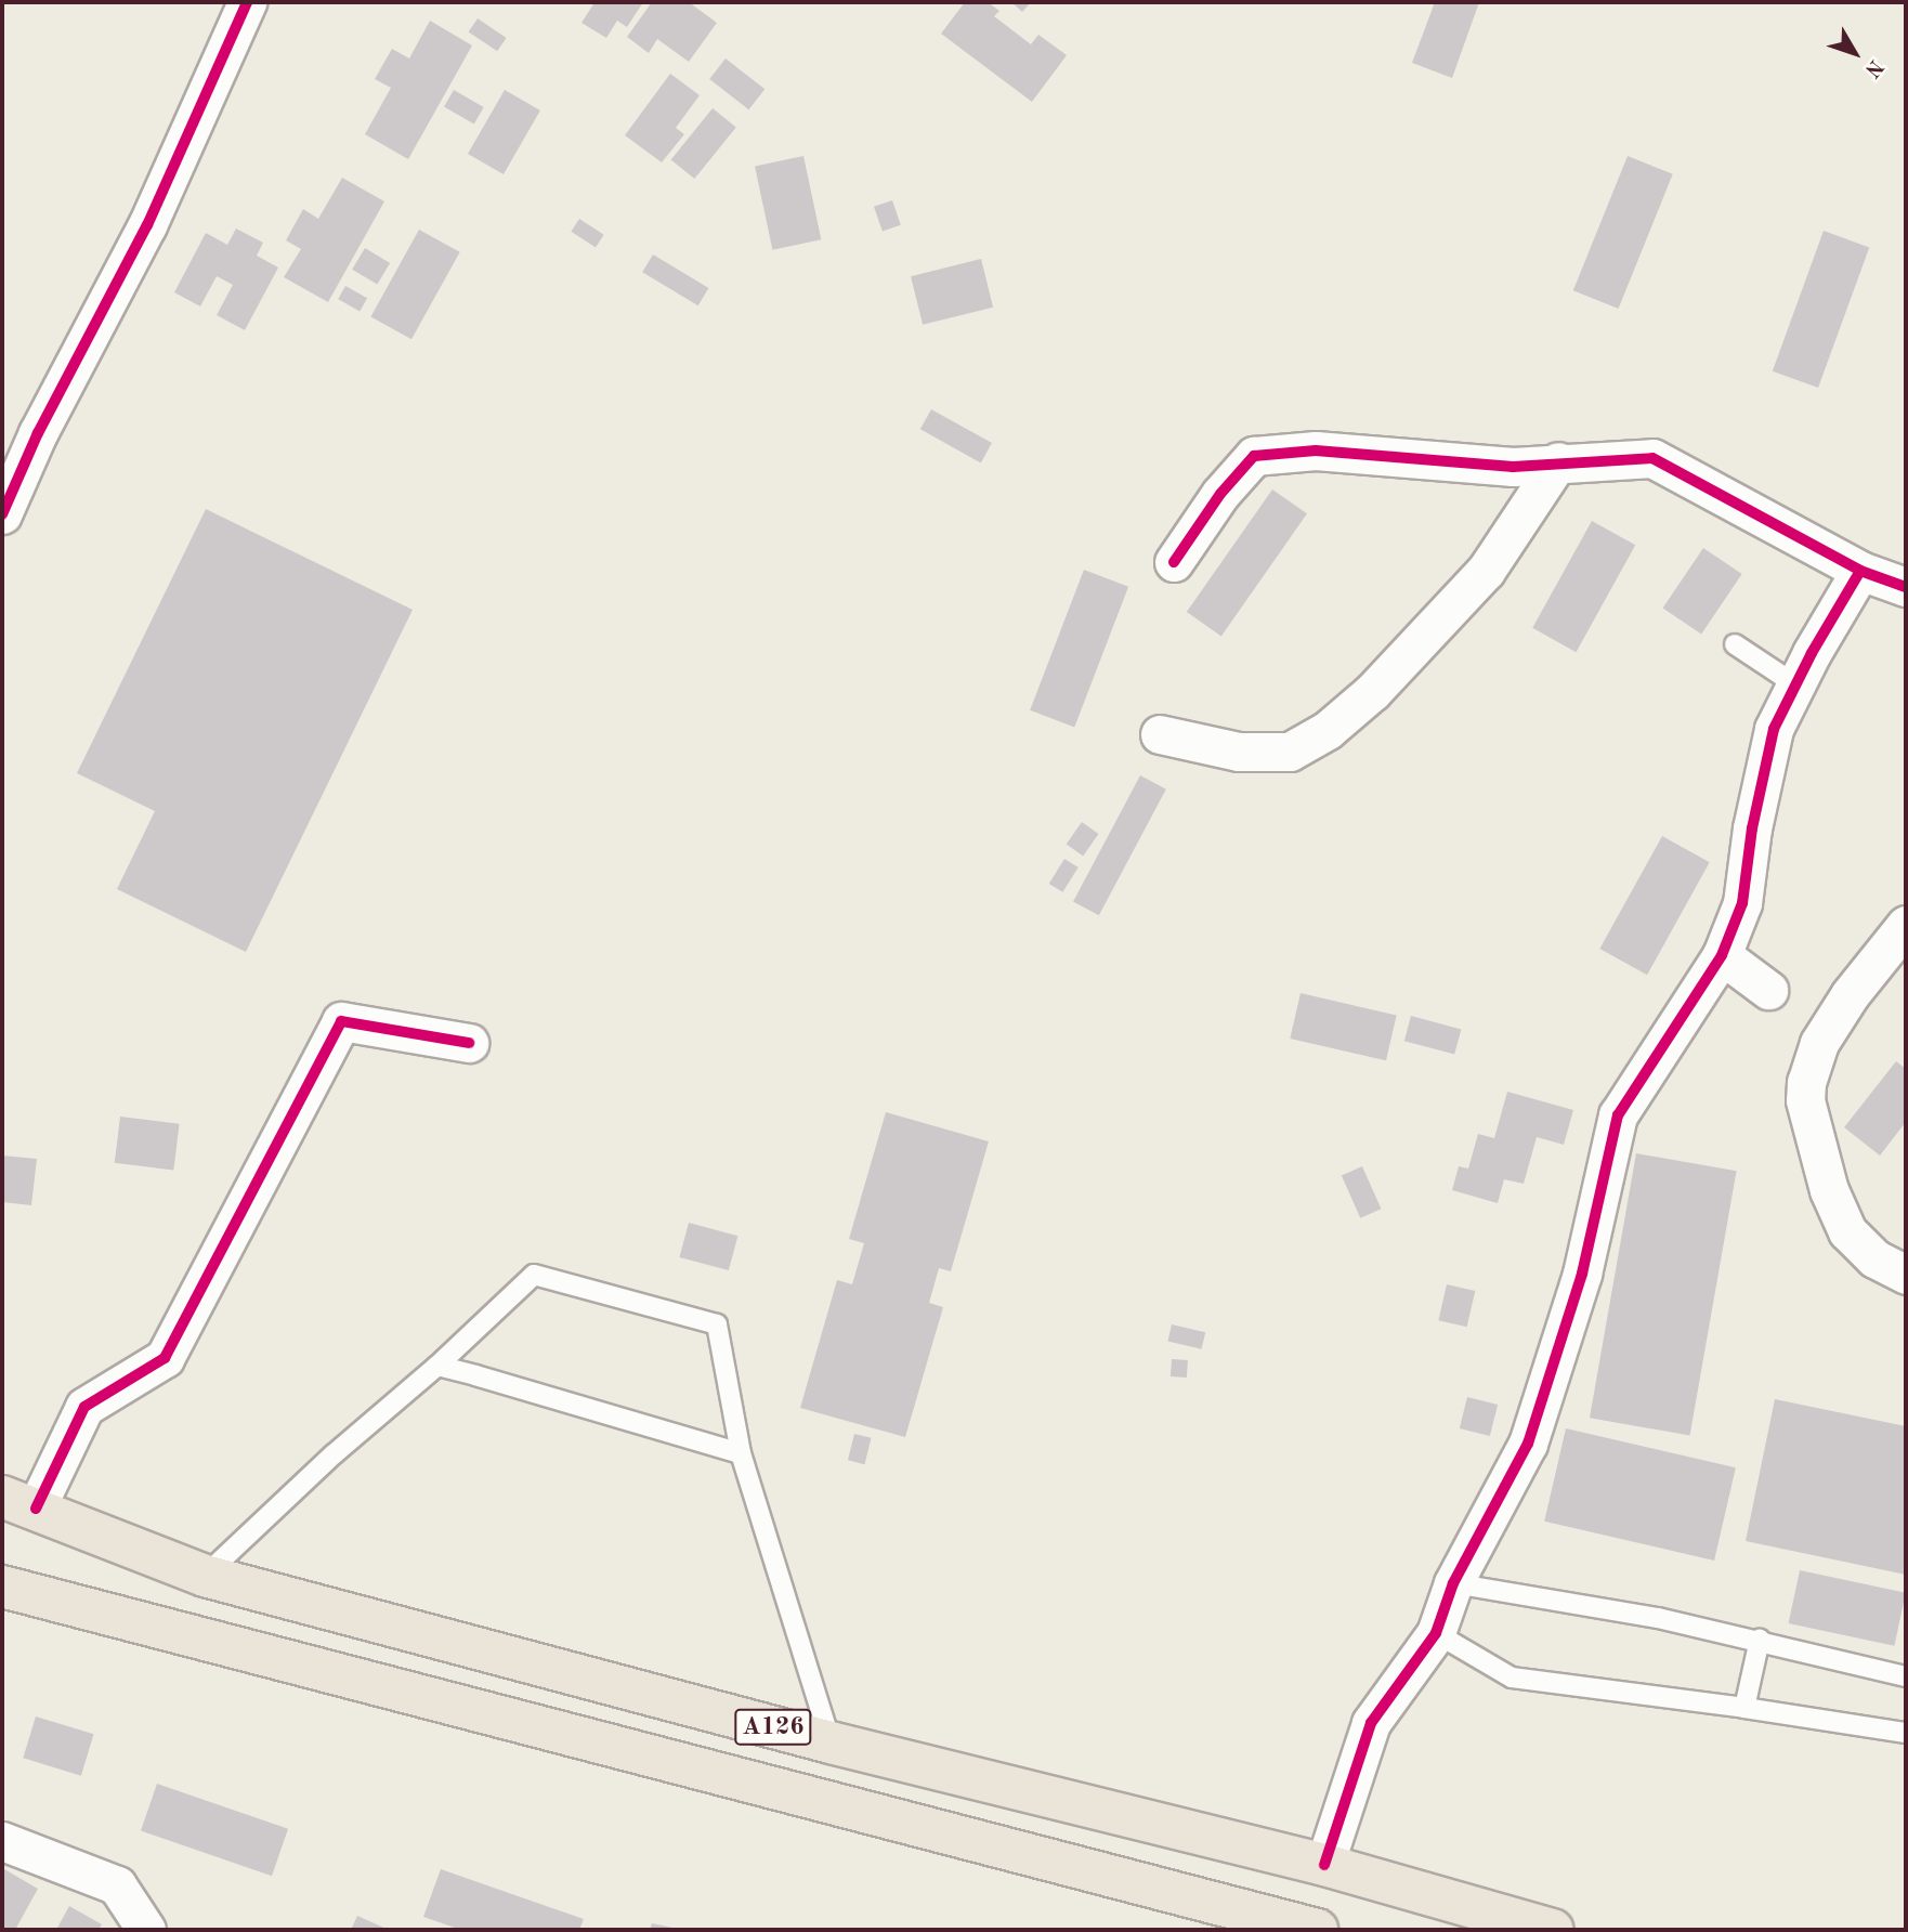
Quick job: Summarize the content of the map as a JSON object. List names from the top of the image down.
{
  "streets": {
    "highway": ["A126"]
  },
  "north": "bottom right"
}
